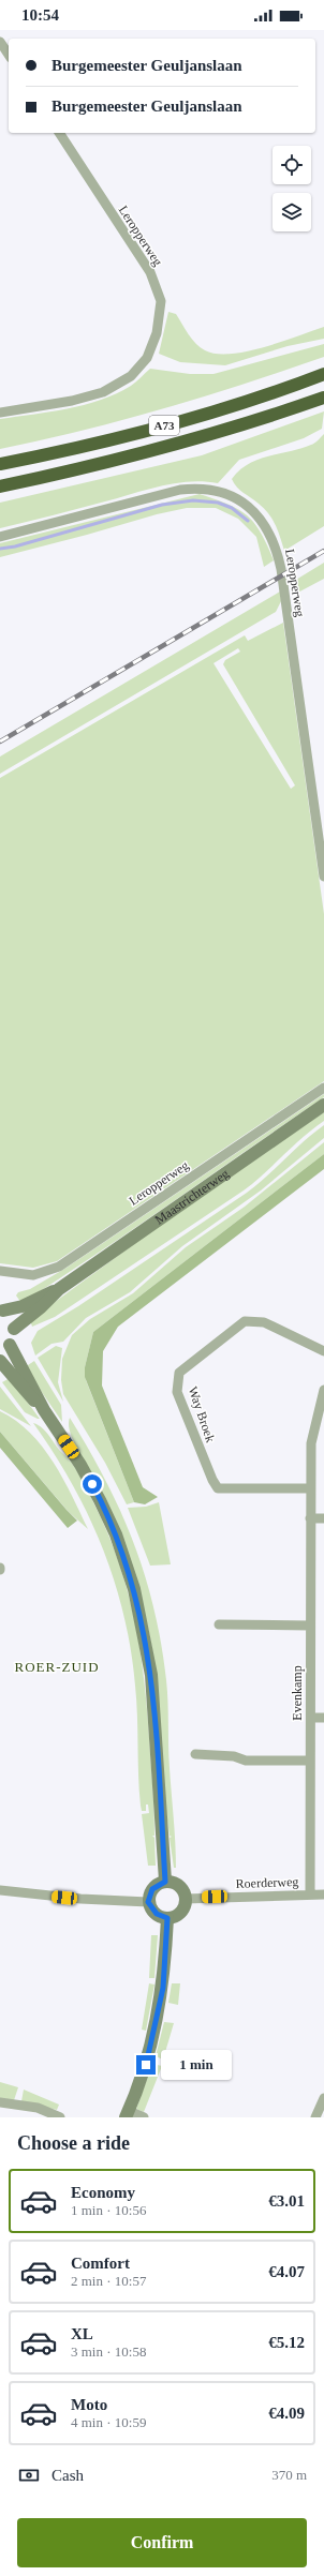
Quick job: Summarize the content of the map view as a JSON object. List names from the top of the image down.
{
  "streets": {
    "highway": ["A73"],
    "main road": ["Maastrichterweg"],
    "street": [
      "Leropperweg",
      "Way Broek",
      "Evenkamp",
      "Roerderweg"
    ]
  },
  "crossings": [
    ["Way Broek", "Evenkamp"],
    ["Evenkamp", "Roerderweg"]
  ],
  "districts": ["ROER-ZUID"],
  "page": {
    "status": "10:54",
    "banner": ["Burgemeester Geuljanslaan", "Burgemeester Geuljanslaan"],
    "bubble": "1 min",
    "heading": "Choose a ride",
    "list": [
      {
        "name": "Economy",
        "note": "1 min · 10:56",
        "value": "€3.01"
      },
      {
        "name": "Comfort",
        "note": "2 min · 10:57",
        "value": "€4.07"
      },
      {
        "name": "XL",
        "note": "3 min · 10:58",
        "value": "€5.12"
      },
      {
        "name": "Moto",
        "note": "4 min · 10:59",
        "value": "€4.09"
      }
    ],
    "pay": ["Cash", "370 m"],
    "buttons": "Confirm"
  }
}
